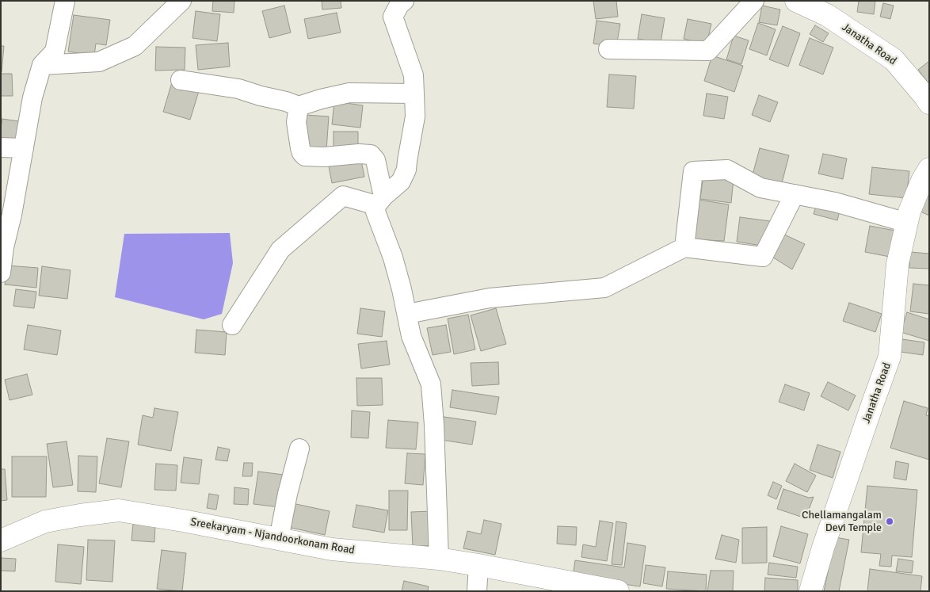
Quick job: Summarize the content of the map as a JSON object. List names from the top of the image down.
{
  "streets": {
    "main road": ["Janatha Road", "Sreekaryam - Njandoorkonam Road"]
  },
  "places": ["Chellamangalam Devi Temple"]
}
